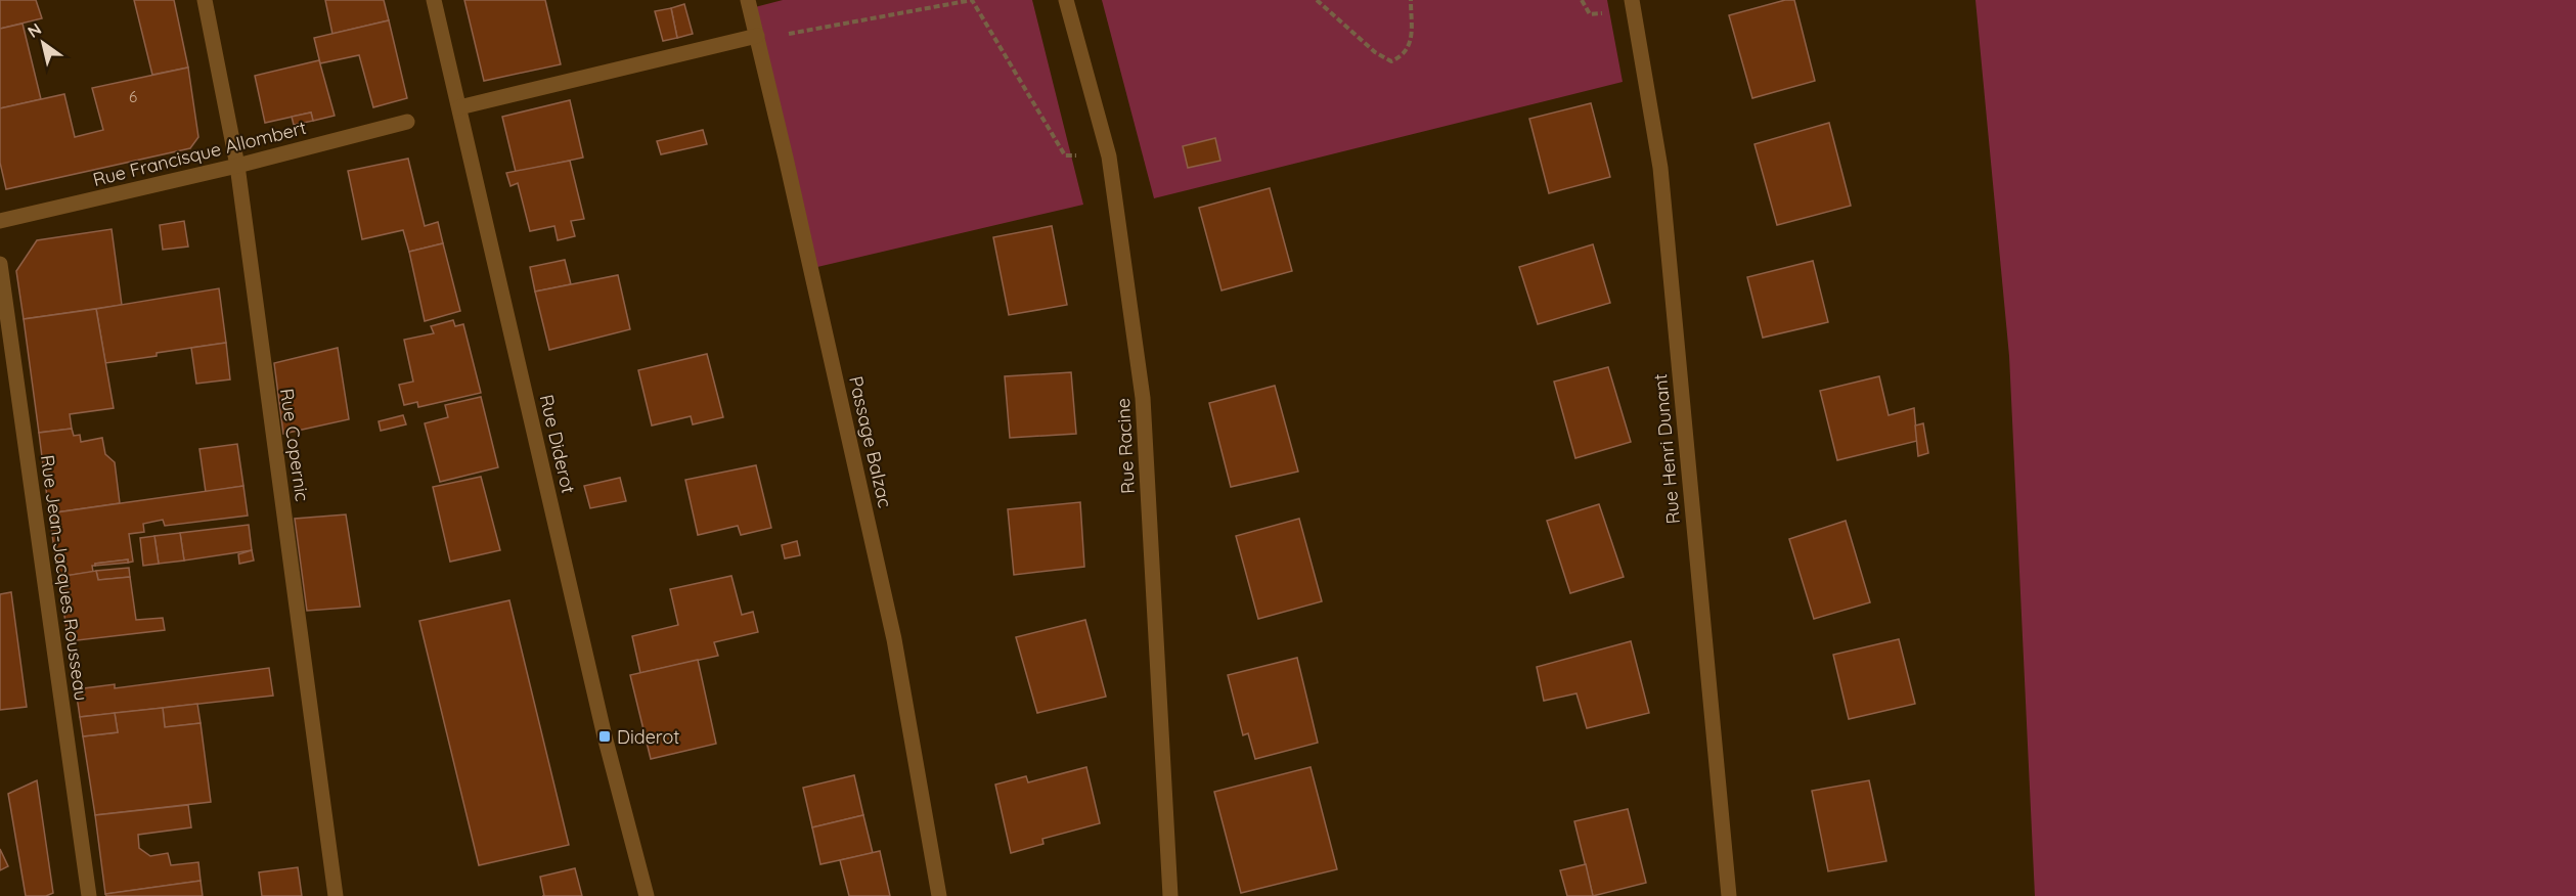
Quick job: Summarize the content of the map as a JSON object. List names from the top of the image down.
{
  "streets": {
    "street": [
      "Rue Francisque Allombert",
      "Passage Balzac",
      "Rue Diderot",
      "Rue Copernic",
      "Rue Racine",
      "Rue Henri Dunant",
      "Rue Jean-Jacques Rousseau"
    ]
  },
  "crossings": [
    ["Rue Francisque Allombert", "Rue Copernic"]
  ],
  "places": {
    "transit": ["Diderot"]
  },
  "house_numbers": ["6"],
  "north": "top left"
}
